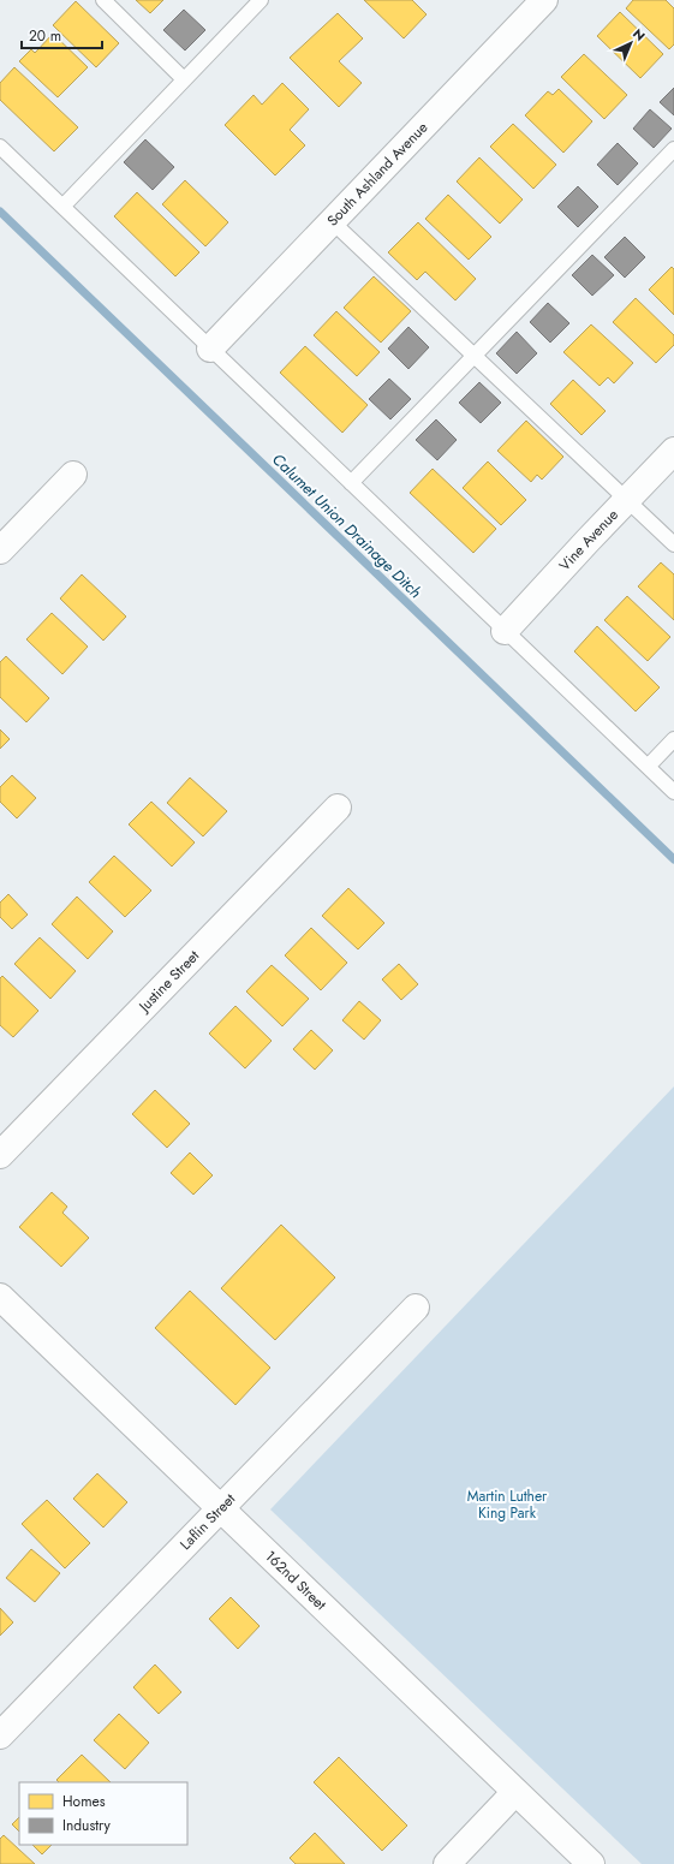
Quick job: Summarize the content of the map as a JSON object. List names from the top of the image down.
{
  "streets": {
    "street": [
      "South Ashland Avenue",
      "Vine Avenue",
      "Justine Street",
      "Laflin Street",
      "162nd Street"
    ]
  },
  "crossings": [
    ["Laflin Street", "162nd Street"]
  ],
  "water": ["Calumet Union Drainage Ditch"],
  "parks": ["Martin Luther King Park"],
  "legend": ["Homes", "Industry"],
  "scale_bar": "20 m",
  "north": "top right"
}
